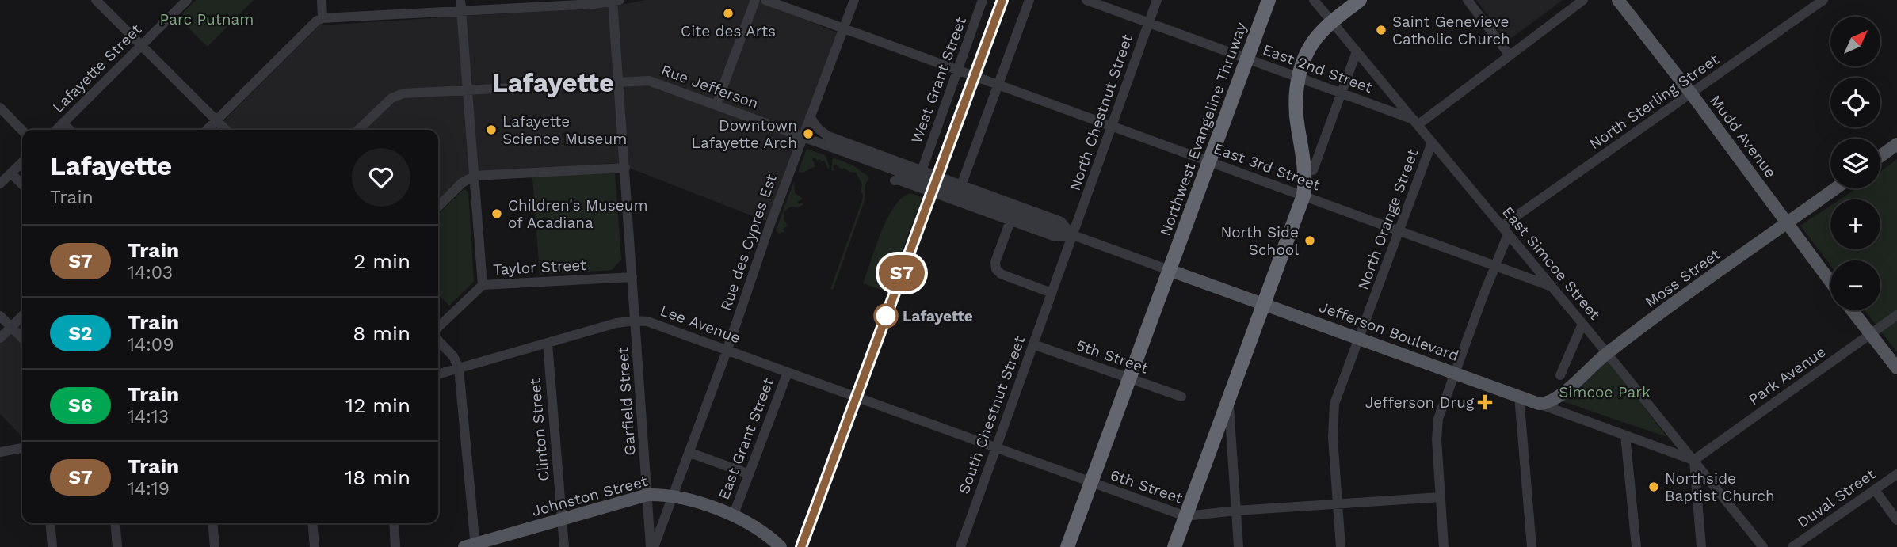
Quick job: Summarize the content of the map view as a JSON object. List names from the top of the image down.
{
  "streets": {
    "highway": ["Northwest Evangeline Thruway"],
    "main road": [
      "Mudd Avenue",
      "Moss Street",
      "Jefferson Boulevard",
      "Johnston Street"
    ],
    "street": [
      "Lafayette Street",
      "East 2nd Street",
      "West Grant Street",
      "Rue Jefferson",
      "North Sterling Street",
      "North Chestnut Street",
      "East 3rd Street",
      "North Orange Street",
      "Rue des Cypres Est",
      "East Simcoe Street",
      "Taylor Street",
      "Lee Avenue",
      "5th Street",
      "Park Avenue",
      "Garfield Street",
      "South Chestnut Street",
      "Clinton Street",
      "East Grant Street",
      "6th Street",
      "Duval Street"
    ]
  },
  "crossings": [
    ["East 2nd Street", "North Chestnut Street"],
    ["East 2nd Street", "Northwest Evangeline Thruway"],
    ["East 2nd Street", "East Simcoe Street"],
    ["West Grant Street", "East 3rd Street"],
    ["West Grant Street", "Jefferson Boulevard"],
    ["Rue Jefferson", "Rue des Cypres Est"],
    ["Rue Jefferson", "Jefferson Boulevard"],
    ["Rue Jefferson", "Garfield Street"],
    ["North Sterling Street", "Mudd Avenue"],
    ["North Sterling Street", "East Simcoe Street"],
    ["North Chestnut Street", "East 3rd Street"],
    ["North Chestnut Street", "Jefferson Boulevard"],
    ["North Chestnut Street", "South Chestnut Street"],
    ["Northwest Evangeline Thruway", "East 3rd Street"],
    ["Northwest Evangeline Thruway", "Jefferson Boulevard"],
    ["Northwest Evangeline Thruway", "5th Street"],
    ["Northwest Evangeline Thruway", "6th Street"],
    ["Mudd Avenue", "Moss Street"],
    ["East 3rd Street", "North Orange Street"],
    ["East 3rd Street", "Rue des Cypres Est"],
    ["East 3rd Street", "East Simcoe Street"],
    ["North Orange Street", "East Simcoe Street"],
    ["North Orange Street", "Jefferson Boulevard"],
    ["North Orange Street", "6th Street"],
    ["Rue des Cypres Est", "Lee Avenue"],
    ["Rue des Cypres Est", "Jefferson Boulevard"],
    ["Rue des Cypres Est", "Garfield Street"],
    ["Rue des Cypres Est", "Johnston Street"],
    ["East Simcoe Street", "Moss Street"],
    ["East Simcoe Street", "Jefferson Boulevard"],
    ["East Simcoe Street", "Park Avenue"],
    ["Taylor Street", "Garfield Street"],
    ["Moss Street", "Jefferson Boulevard"],
    ["Lee Avenue", "Garfield Street"],
    ["Lee Avenue", "Clinton Street"],
    ["Lee Avenue", "East Grant Street"],
    ["Lee Avenue", "6th Street"],
    ["Jefferson Boulevard", "Park Avenue"],
    ["Jefferson Boulevard", "South Chestnut Street"],
    ["5th Street", "South Chestnut Street"],
    ["Garfield Street", "Johnston Street"],
    ["South Chestnut Street", "6th Street"],
    ["Clinton Street", "Johnston Street"],
    ["East Grant Street", "Johnston Street"]
  ],
  "districts": ["Lafayette"],
  "parks": ["Parc Putnam", "Simcoe Park"],
  "places": {
    "other": [
      "Cite des Arts",
      "Saint Genevieve Catholic Church",
      "Lafayette Science Museum",
      "Downtown Lafayette Arch",
      "Children's Museum of Acadiana",
      "North Side School",
      "Lafayette",
      "Northside Baptist Church"
    ],
    "health": ["Jefferson Drug"]
  },
  "north": "top right",
  "page": {
    "on_map": "S7",
    "map_buttons": ["+", "−"],
    "heading": ["Lafayette", "Train"],
    "list": [
      {
        "mark": "S7",
        "name": "Train",
        "note": "14:03",
        "value": "2 min"
      },
      {
        "mark": "S2",
        "name": "Train",
        "note": "14:09",
        "value": "8 min"
      },
      {
        "mark": "S6",
        "name": "Train",
        "note": "14:13",
        "value": "12 min"
      },
      {
        "mark": "S7",
        "name": "Train",
        "note": "14:19",
        "value": "18 min"
      }
    ]
  }
}
